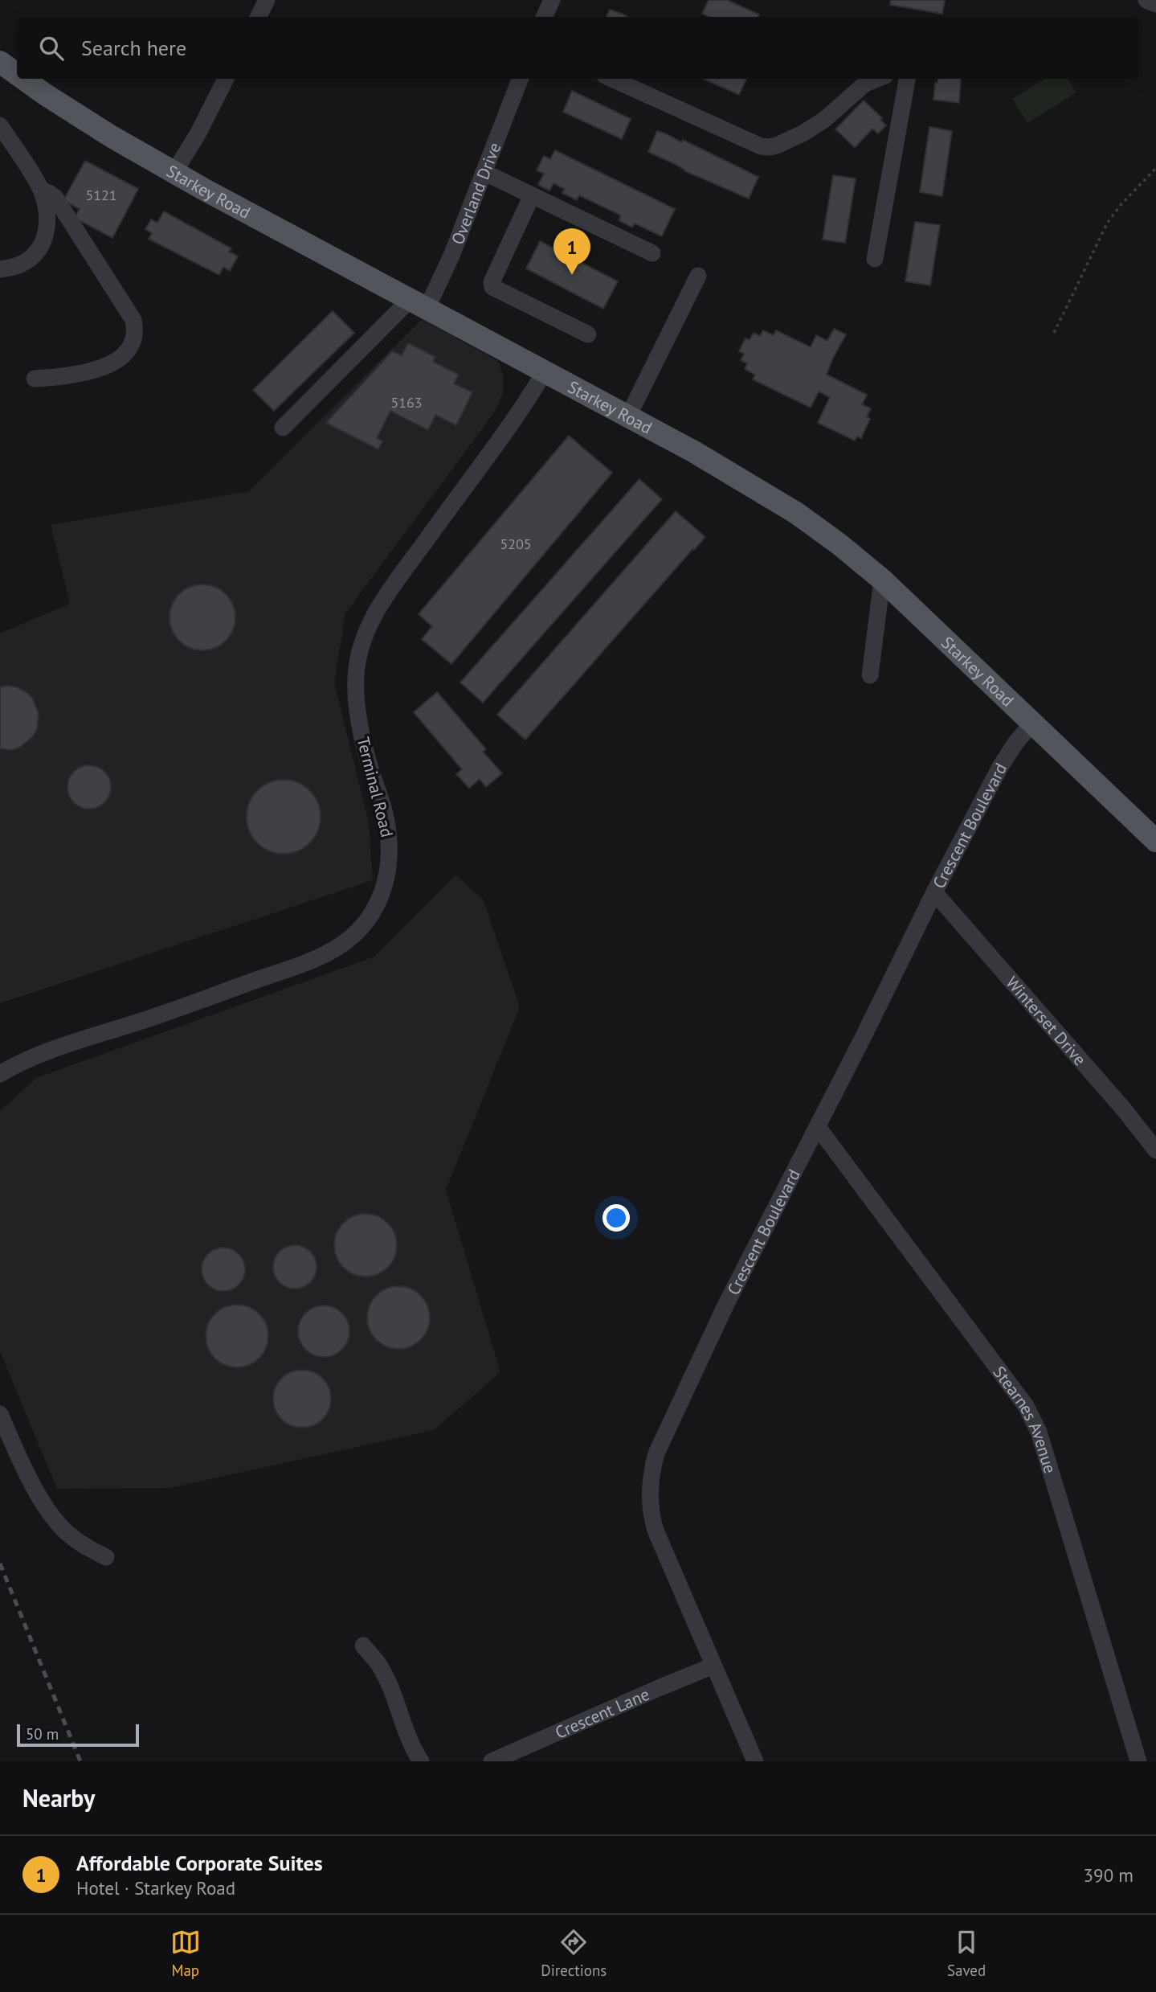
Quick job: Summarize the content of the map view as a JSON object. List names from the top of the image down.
{
  "streets": {
    "main road": ["Starkey Road"],
    "street": [
      "Overland Drive",
      "Terminal Road",
      "Crescent Boulevard",
      "Winterset Drive",
      "Stearnes Avenue",
      "Crescent Lane"
    ]
  },
  "crossings": [
    ["Starkey Road", "Overland Drive"],
    ["Starkey Road", "Terminal Road"],
    ["Starkey Road", "Crescent Boulevard"],
    ["Crescent Boulevard", "Winterset Drive"],
    ["Crescent Boulevard", "Stearnes Avenue"],
    ["Crescent Boulevard", "Crescent Lane"]
  ],
  "house_numbers": ["5121", "5163", "5205"],
  "scale_bar": "50 m",
  "page": {
    "search": "Search here",
    "pins": "1",
    "scale": "50 m",
    "heading": "Nearby",
    "list": [
      {
        "mark": "1",
        "name": "Affordable Corporate Suites",
        "note": "Hotel · Starkey Road",
        "value": "390 m"
      }
    ],
    "nav": ["Map", "Directions", "Saved"]
  }
}
